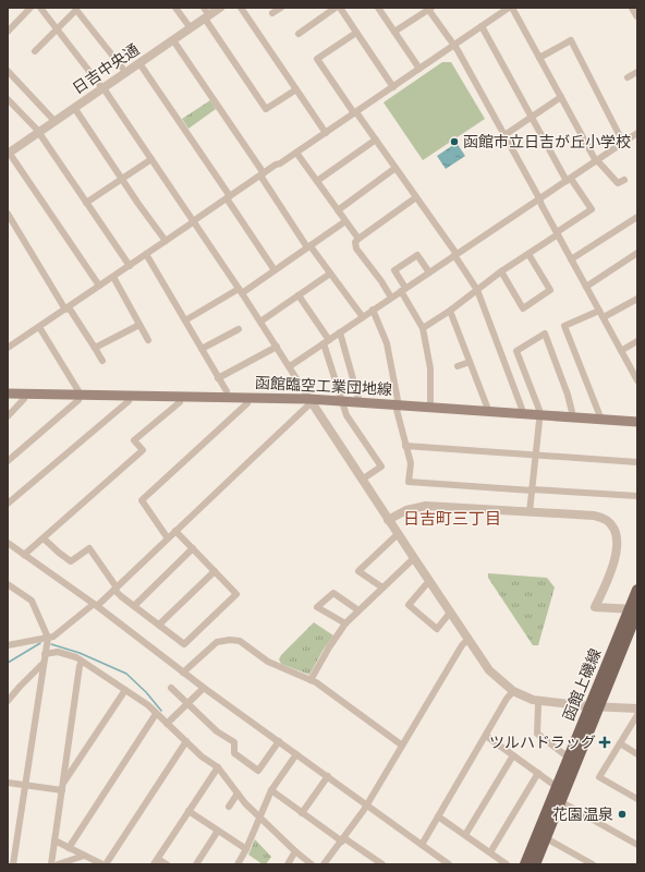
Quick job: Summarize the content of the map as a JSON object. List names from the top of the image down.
{
  "streets": {
    "main road": ["函館臨空工業団地線", "函館上磯線"],
    "street": ["日吉中央通"]
  },
  "districts": ["日吉町三丁目"],
  "places": {
    "other": ["函館市立日吉が丘小学校", "花園温泉"],
    "health": ["ツルハドラッグ"]
  }
}
